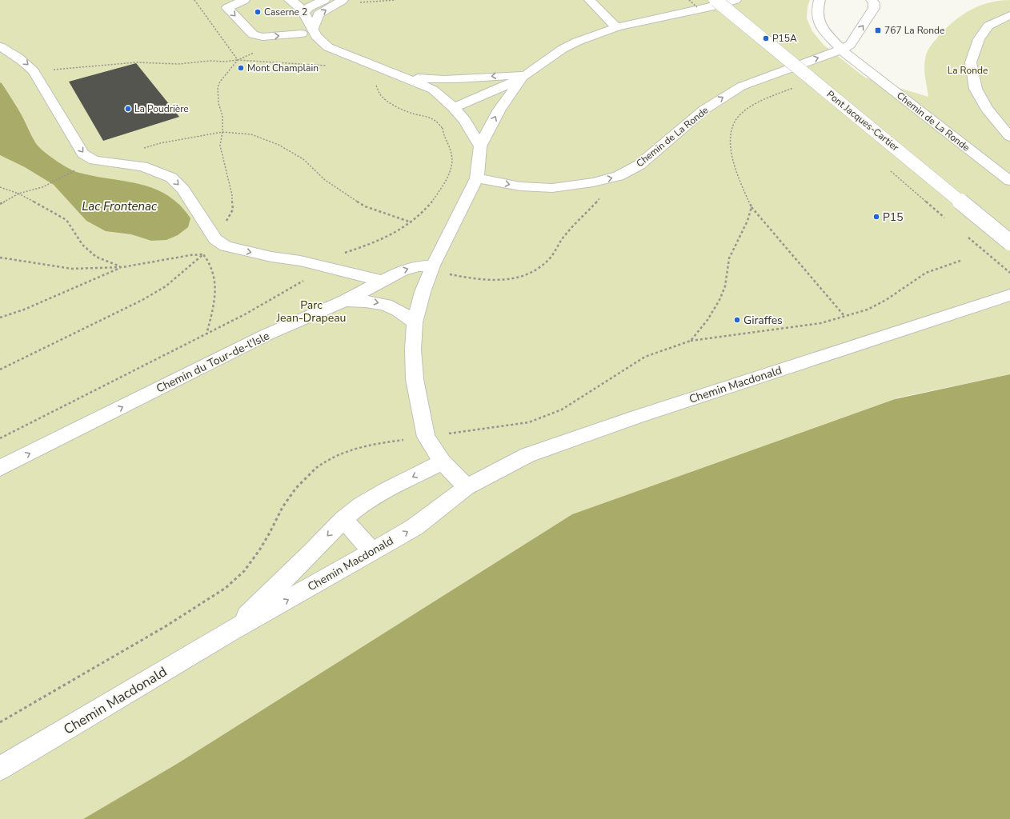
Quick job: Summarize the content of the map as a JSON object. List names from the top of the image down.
{
  "streets": {
    "street": [
      "Pont Jacques-Cartier",
      "Chemin de La Ronde",
      "Chemin du Tour-de-l'Isle",
      "Chemin Macdonald"
    ]
  },
  "one_way": ["Chemin du Tour-de-l'Isle"],
  "water": ["Lac Frontenac"],
  "parks": ["La Ronde", "Parc Jean-Drapeau"],
  "places": {
    "other": [
      "Caserne 2",
      "P15A",
      "Mont Champlain",
      "La Poudrière",
      "P15",
      "Giraffes"
    ],
    "transit": ["767 La Ronde"]
  }
}
